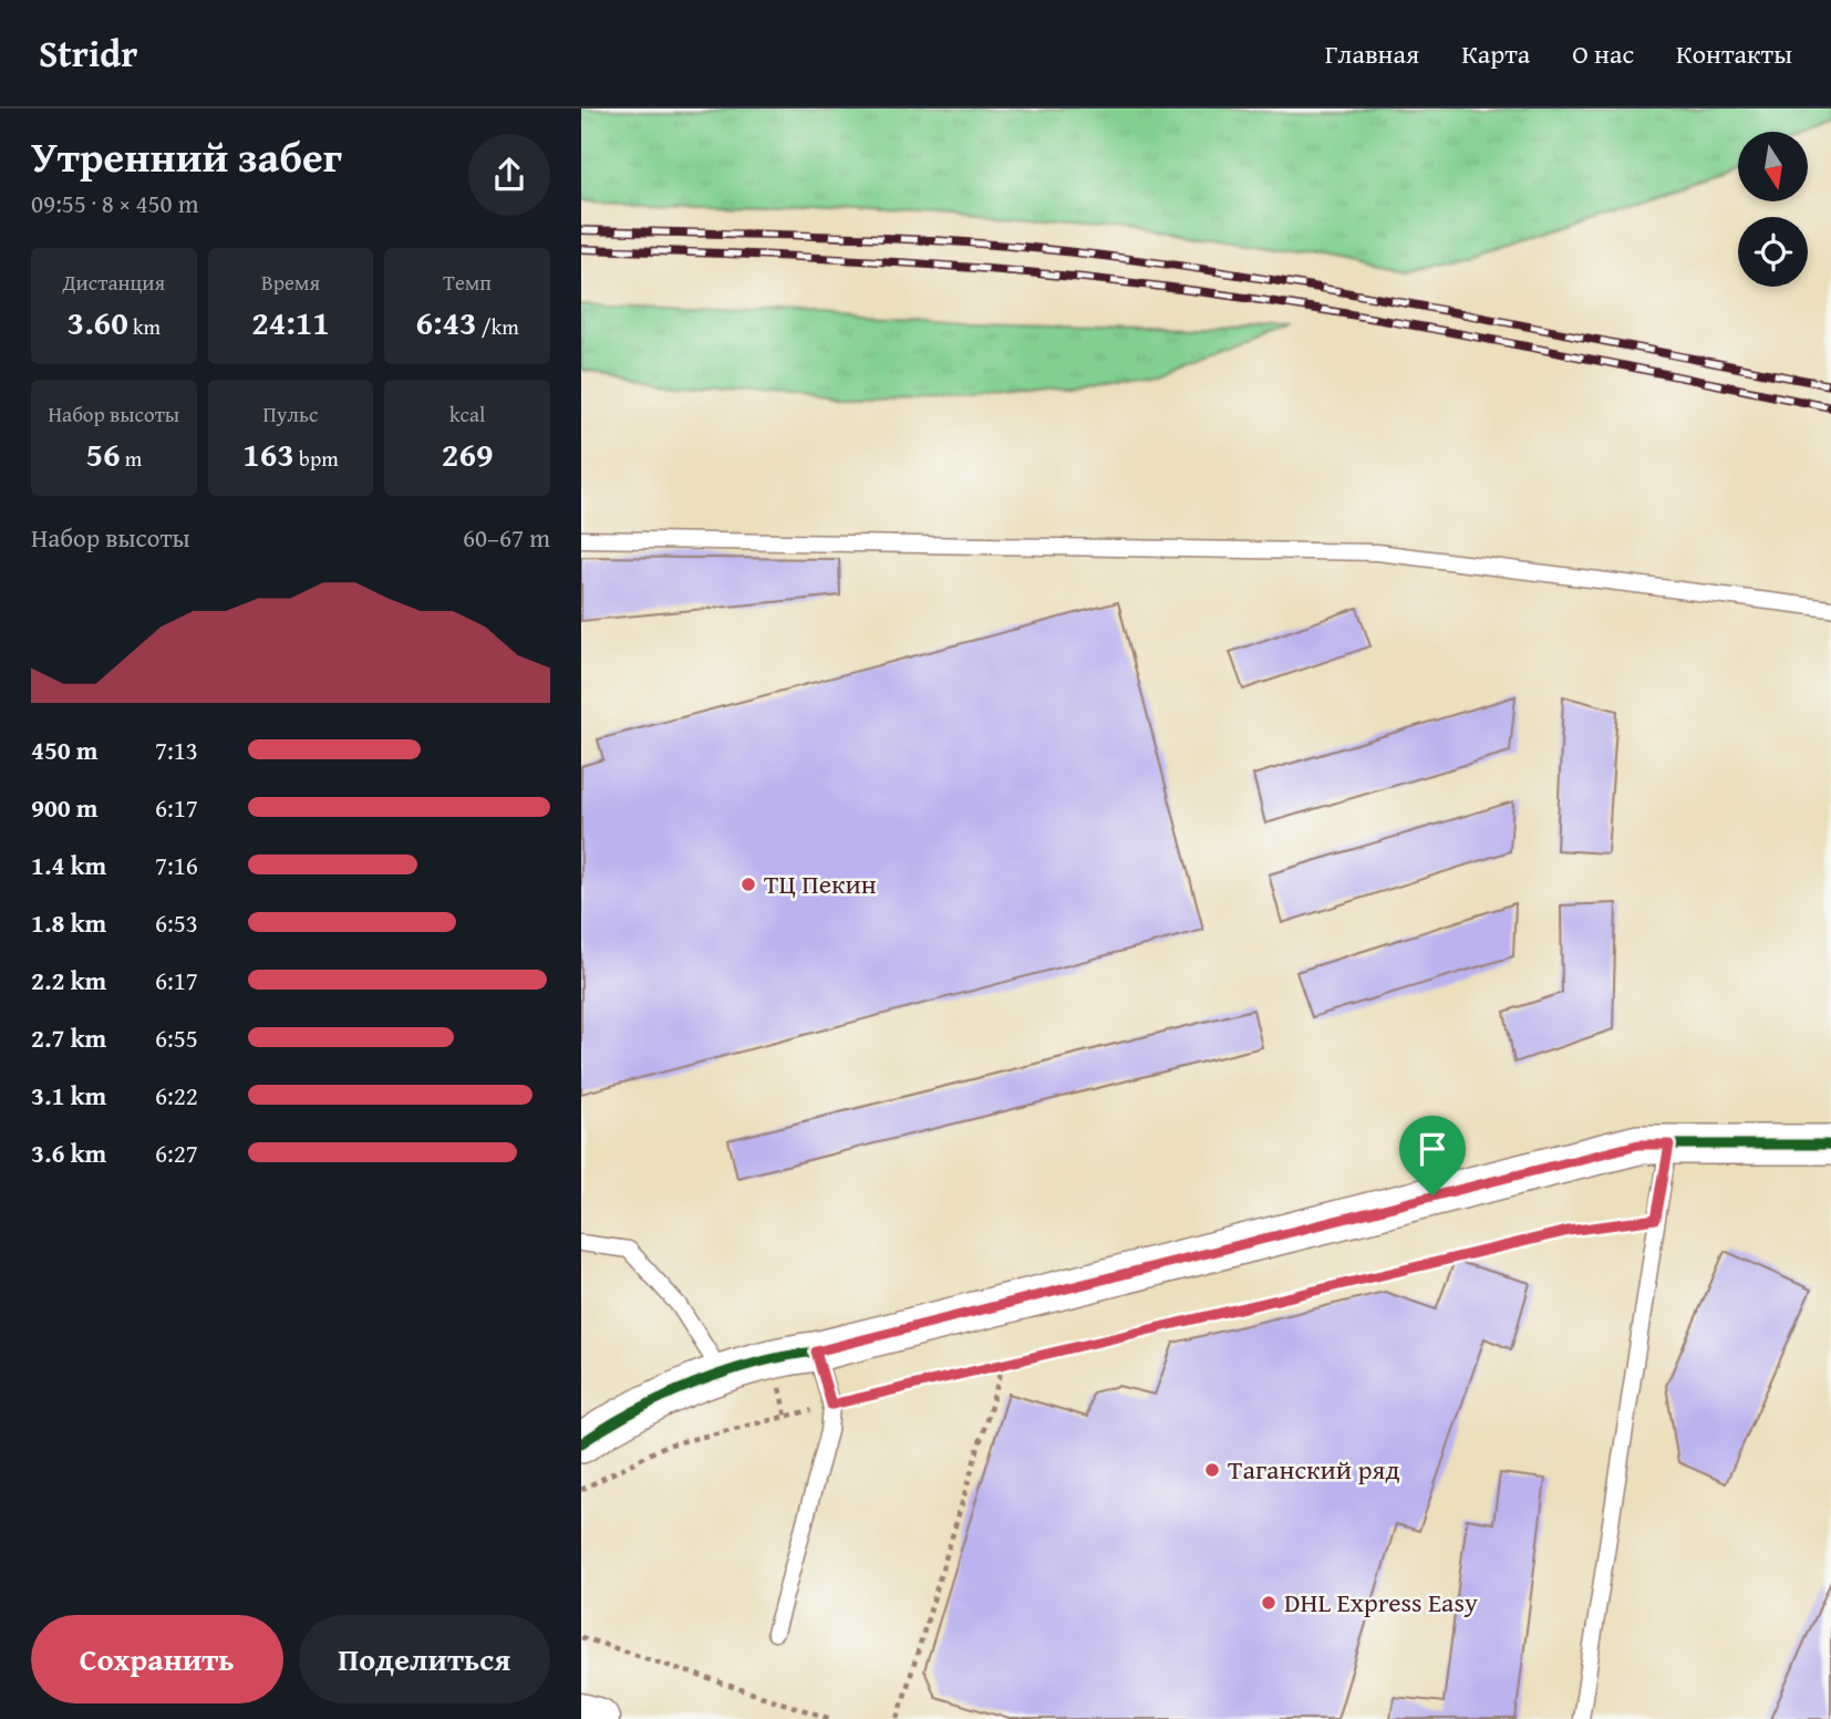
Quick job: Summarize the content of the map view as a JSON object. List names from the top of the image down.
{
  "places": ["ТЦ Пекин", "Таганский ряд", "DHL Express Easy"],
  "north": "bottom",
  "page": {
    "header": "Stridr",
    "nav": [
      "Главная",
      "Карта",
      "О нас",
      "Контакты"
    ],
    "heading": ["Утренний забег", "09:55 · 8 × 450 m"],
    "stats": [
      ["Дистанция", "3.60 km"],
      ["Время", "24:11"],
      ["Темп", "6:43 /km"],
      ["Набор высоты", "56 m"],
      ["Пульс", "163 bpm"],
      ["kcal", "269"]
    ],
    "chart": ["Набор высоты", "60–67 m"],
    "list": [
      {
        "name": "450 m",
        "note": "7:13"
      },
      {
        "name": "900 m",
        "note": "6:17"
      },
      {
        "name": "1.4 km",
        "note": "7:16"
      },
      {
        "name": "1.8 km",
        "note": "6:53"
      },
      {
        "name": "2.2 km",
        "note": "6:17"
      },
      {
        "name": "2.7 km",
        "note": "6:55"
      },
      {
        "name": "3.1 km",
        "note": "6:22"
      },
      {
        "name": "3.6 km",
        "note": "6:27"
      }
    ],
    "buttons": ["Сохранить", "Поделиться"]
  }
}
